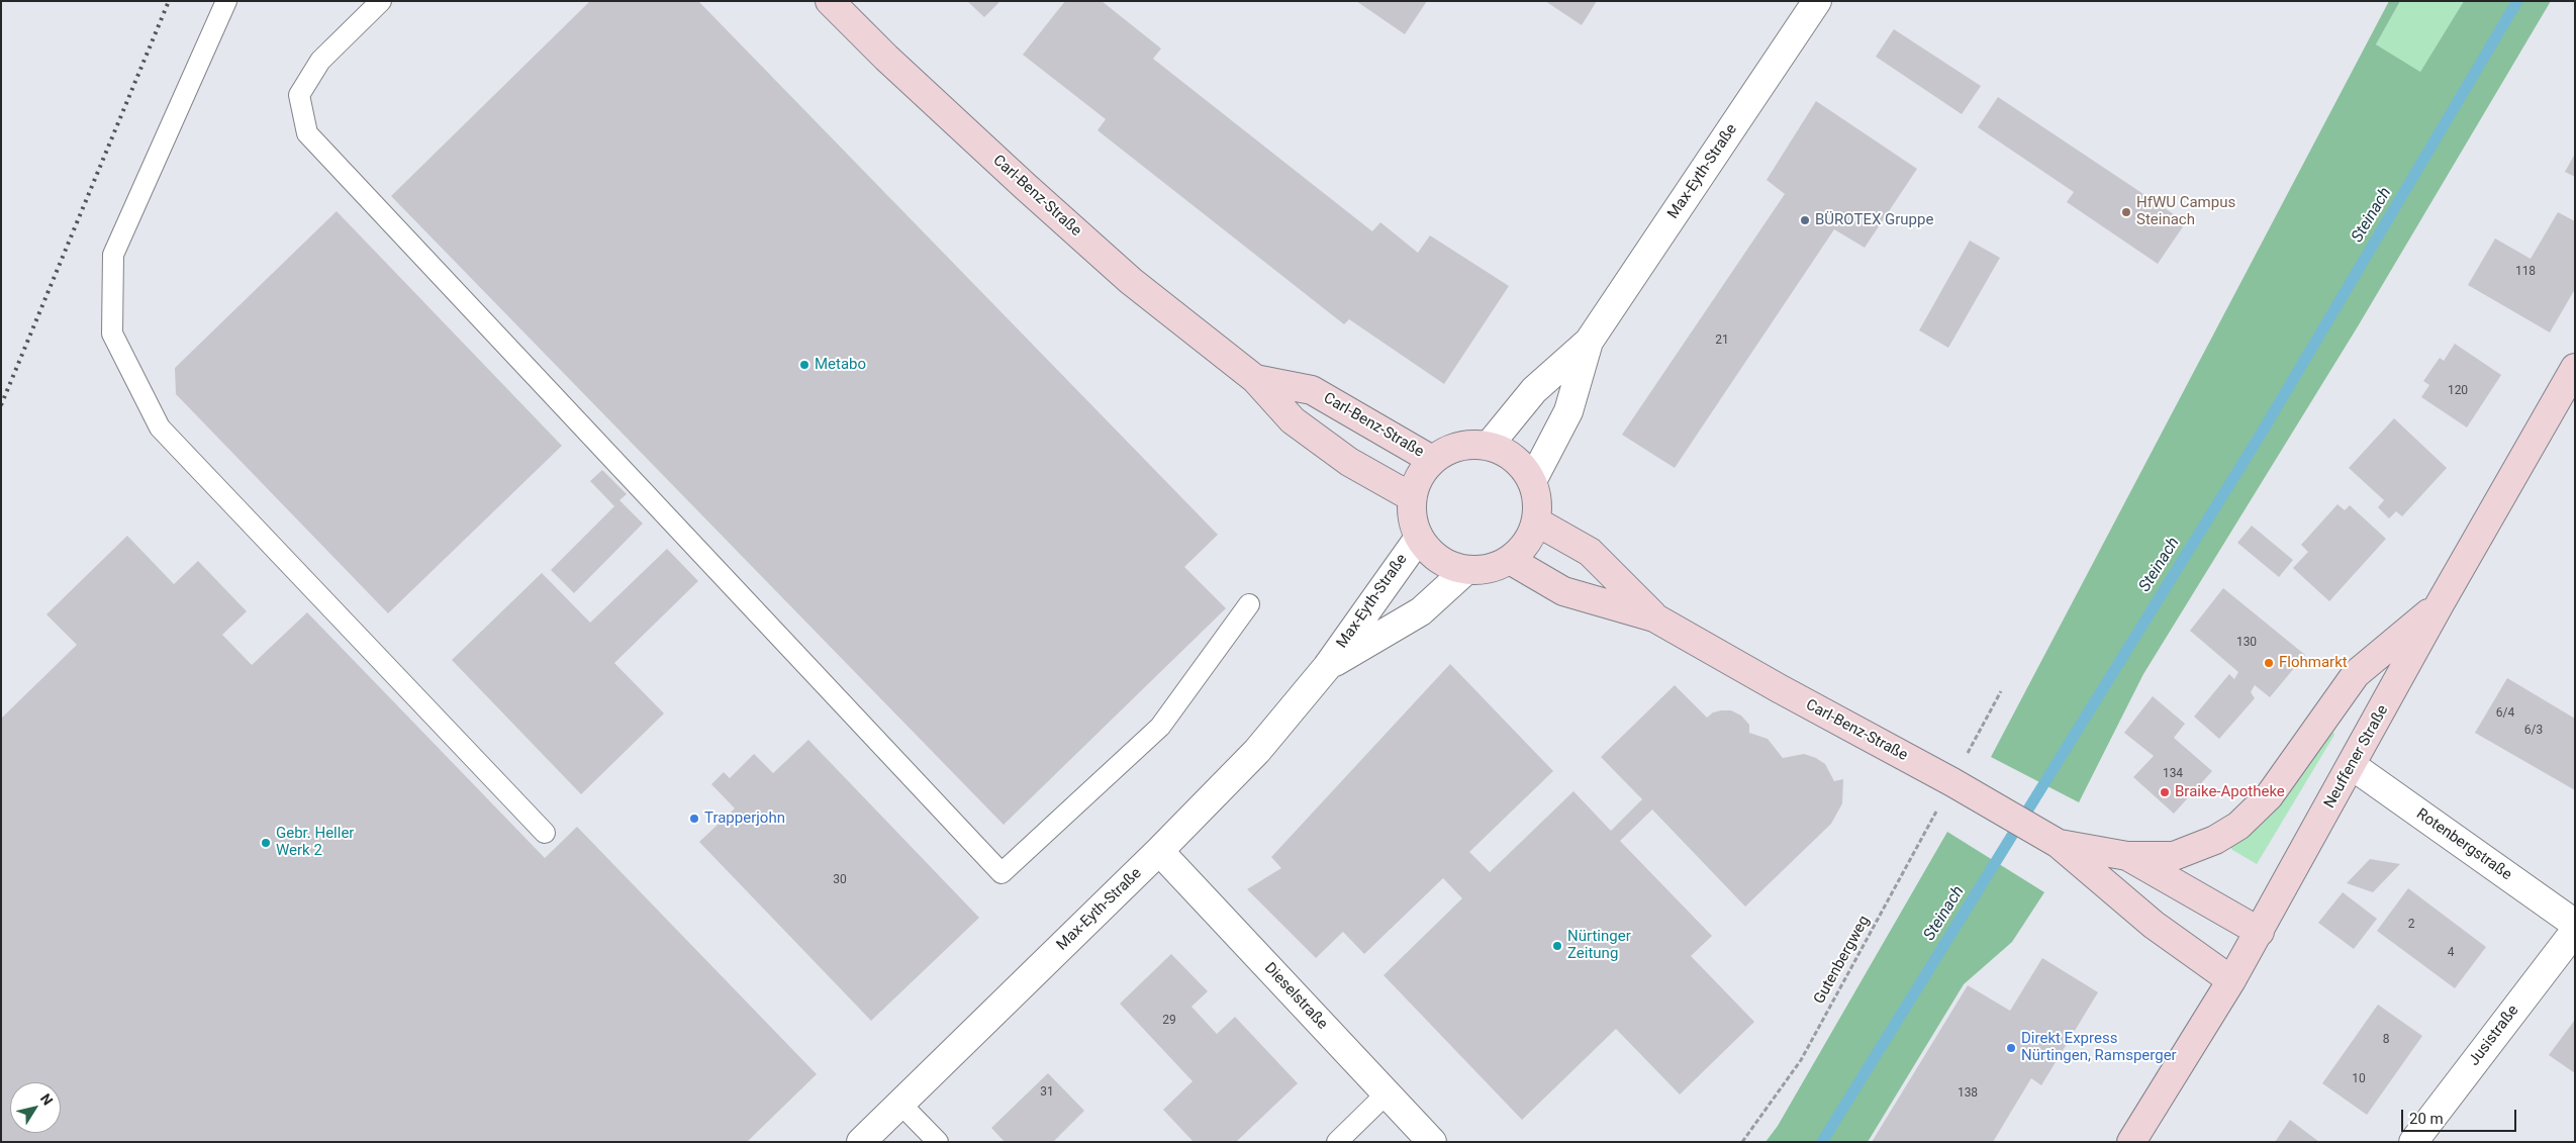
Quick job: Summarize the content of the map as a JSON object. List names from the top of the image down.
{
  "streets": {
    "street": [
      "Max-Eyth-Straße",
      "Carl-Benz-Straße",
      "Neuffener Straße",
      "Rotenbergstraße",
      "Dieselstraße",
      "Jusistraße"
    ],
    "path": ["Gutenbergweg"]
  },
  "crossings": [
    ["Max-Eyth-Straße", "Carl-Benz-Straße"],
    ["Max-Eyth-Straße", "Dieselstraße"],
    ["Carl-Benz-Straße", "Neuffener Straße"],
    ["Carl-Benz-Straße", "Gutenbergweg"],
    ["Neuffener Straße", "Rotenbergstraße"]
  ],
  "water": ["Steinach"],
  "places": [
    "HfWU Campus Steinach",
    "BÜROTEX Gruppe",
    "Metabo",
    "Flohmarkt",
    "Braike-Apotheke",
    "Trapperjohn",
    "Gebr. Heller Werk 2",
    "Nürtinger Zeitung",
    "Direkt Express Nürtingen, Ramsperger"
  ],
  "house_numbers": [
    "118",
    "21",
    "120",
    "130",
    "6/4",
    "6/3",
    "134",
    "30",
    "2",
    "4",
    "29",
    "8",
    "10",
    "31",
    "138"
  ],
  "scale_bar": "20 m",
  "north": "top right"
}
